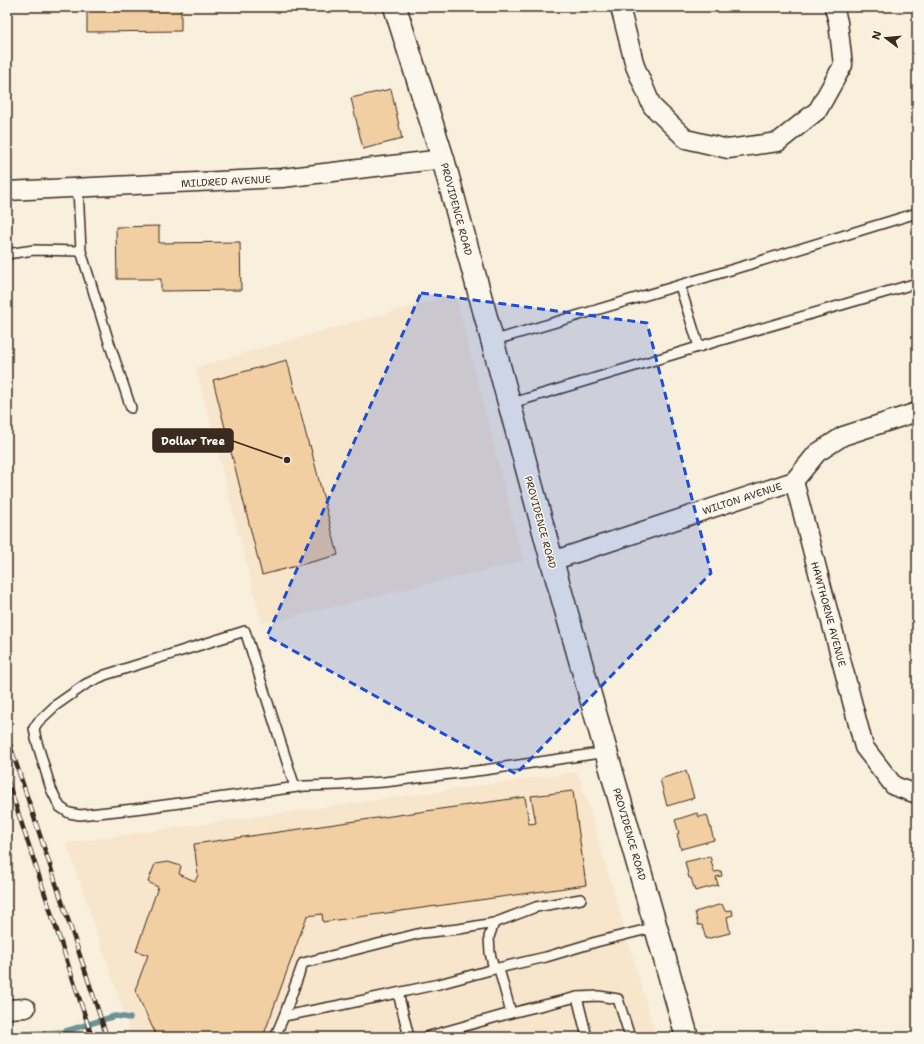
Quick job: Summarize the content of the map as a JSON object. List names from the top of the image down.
{
  "streets": {
    "street": [
      "MILDRED AVENUE",
      "PROVIDENCE ROAD",
      "WILTON AVENUE",
      "HAWTHORNE AVENUE"
    ]
  },
  "crossings": [
    ["MILDRED AVENUE", "PROVIDENCE ROAD"],
    ["PROVIDENCE ROAD", "WILTON AVENUE"],
    ["WILTON AVENUE", "HAWTHORNE AVENUE"]
  ],
  "places": ["Dollar Tree"],
  "north": "left"
}
